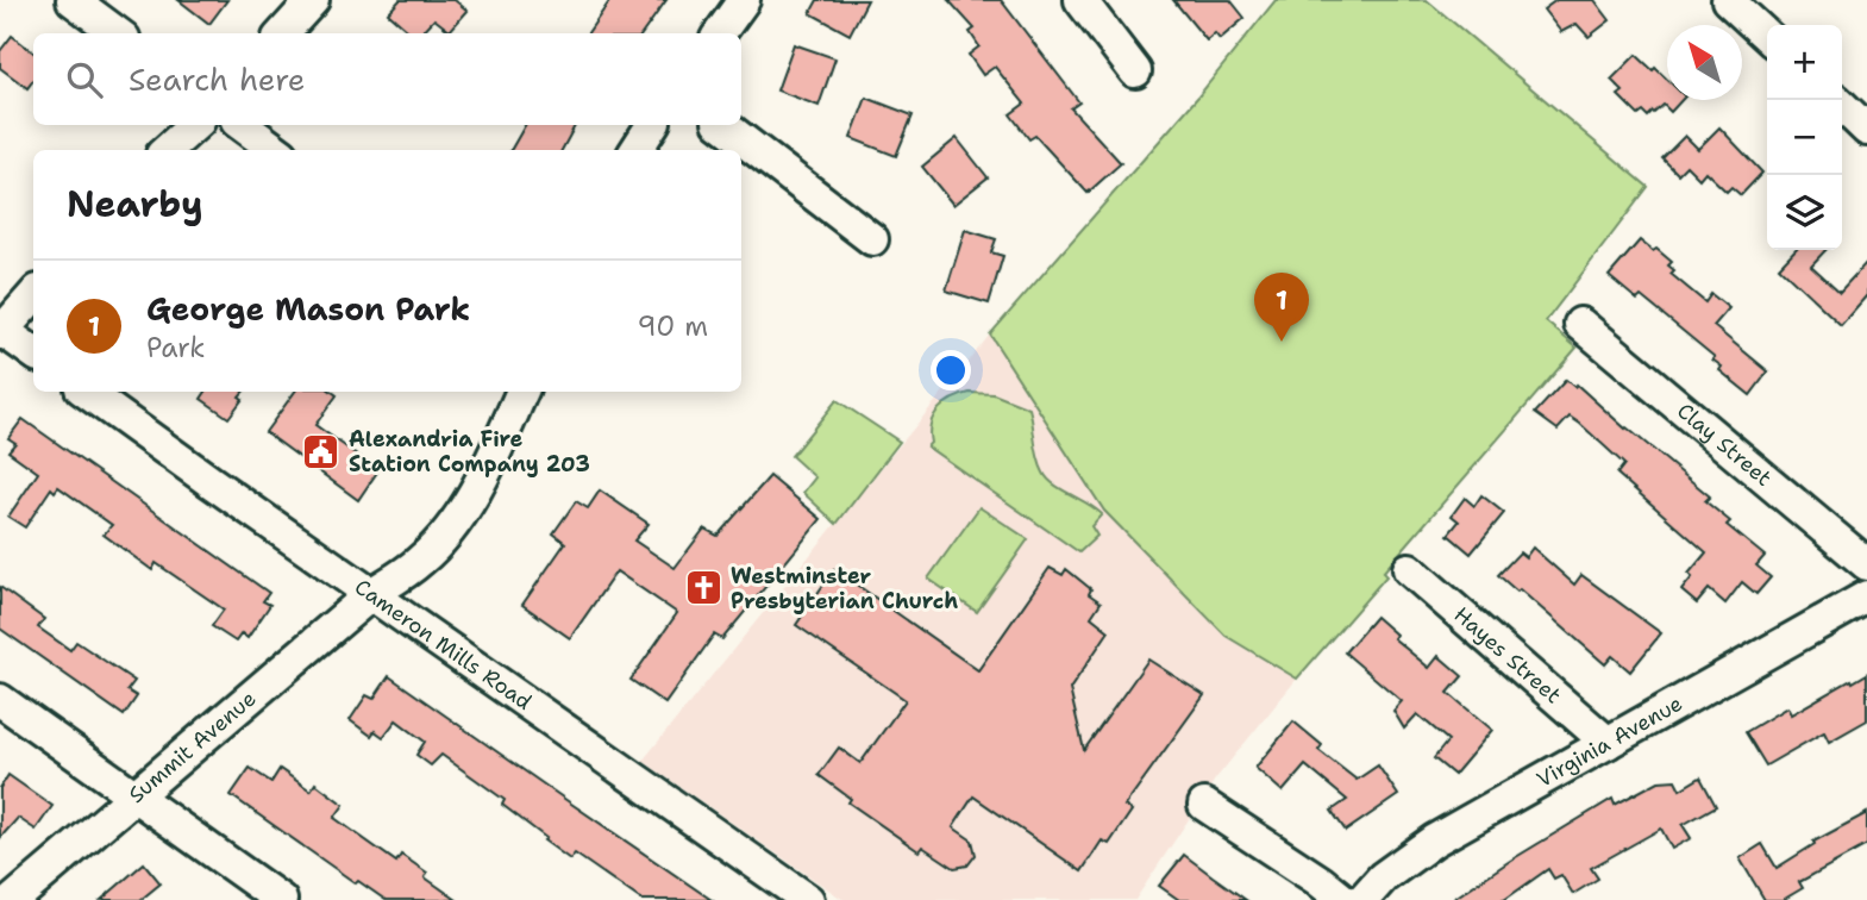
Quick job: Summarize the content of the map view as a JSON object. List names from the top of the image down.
{
  "streets": {
    "street": [
      "Clay Street",
      "Cameron Mills Road",
      "Hayes Street",
      "Virginia Avenue",
      "Summit Avenue"
    ]
  },
  "crossings": [
    ["Cameron Mills Road", "Summit Avenue"],
    ["Hayes Street", "Virginia Avenue"]
  ],
  "places": {
    "public building": ["Alexandria Fire Station Company 203"],
    "church": ["Westminster Presbyterian Church"]
  },
  "north": "top left",
  "page": {
    "map_buttons": ["+", "−"],
    "search": "Search here",
    "heading": "Nearby",
    "list": [
      {
        "mark": "1",
        "name": "George Mason Park",
        "note": "Park",
        "value": "90 m"
      }
    ],
    "pins": "1"
  }
}
